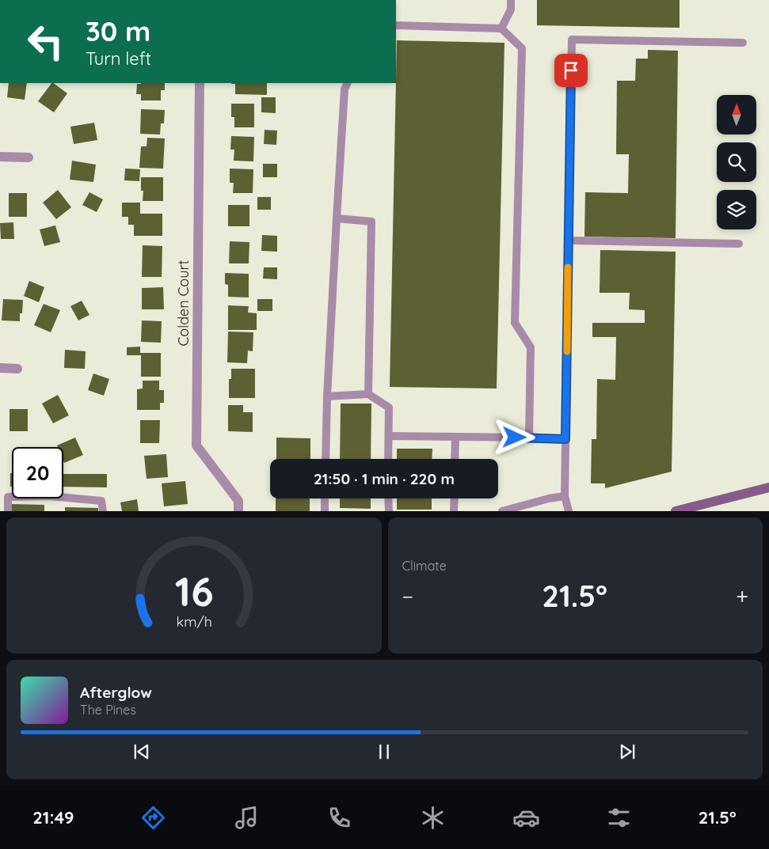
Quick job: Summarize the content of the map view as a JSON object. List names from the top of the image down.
{
  "streets": {
    "street": ["Colden Court"]
  },
  "north": "top",
  "page": {
    "turn": ["30 m", "Turn left"],
    "limit": "20",
    "trip": "21:50 · 1 min · 220 m",
    "tile": "Climate",
    "heat": ["−", "21.5°", "+"],
    "song": ["Afterglow", "The Pines"],
    "tabs": ["21:49", "21.5°"],
    "gauge": ["16", "km/h"]
  }
}
